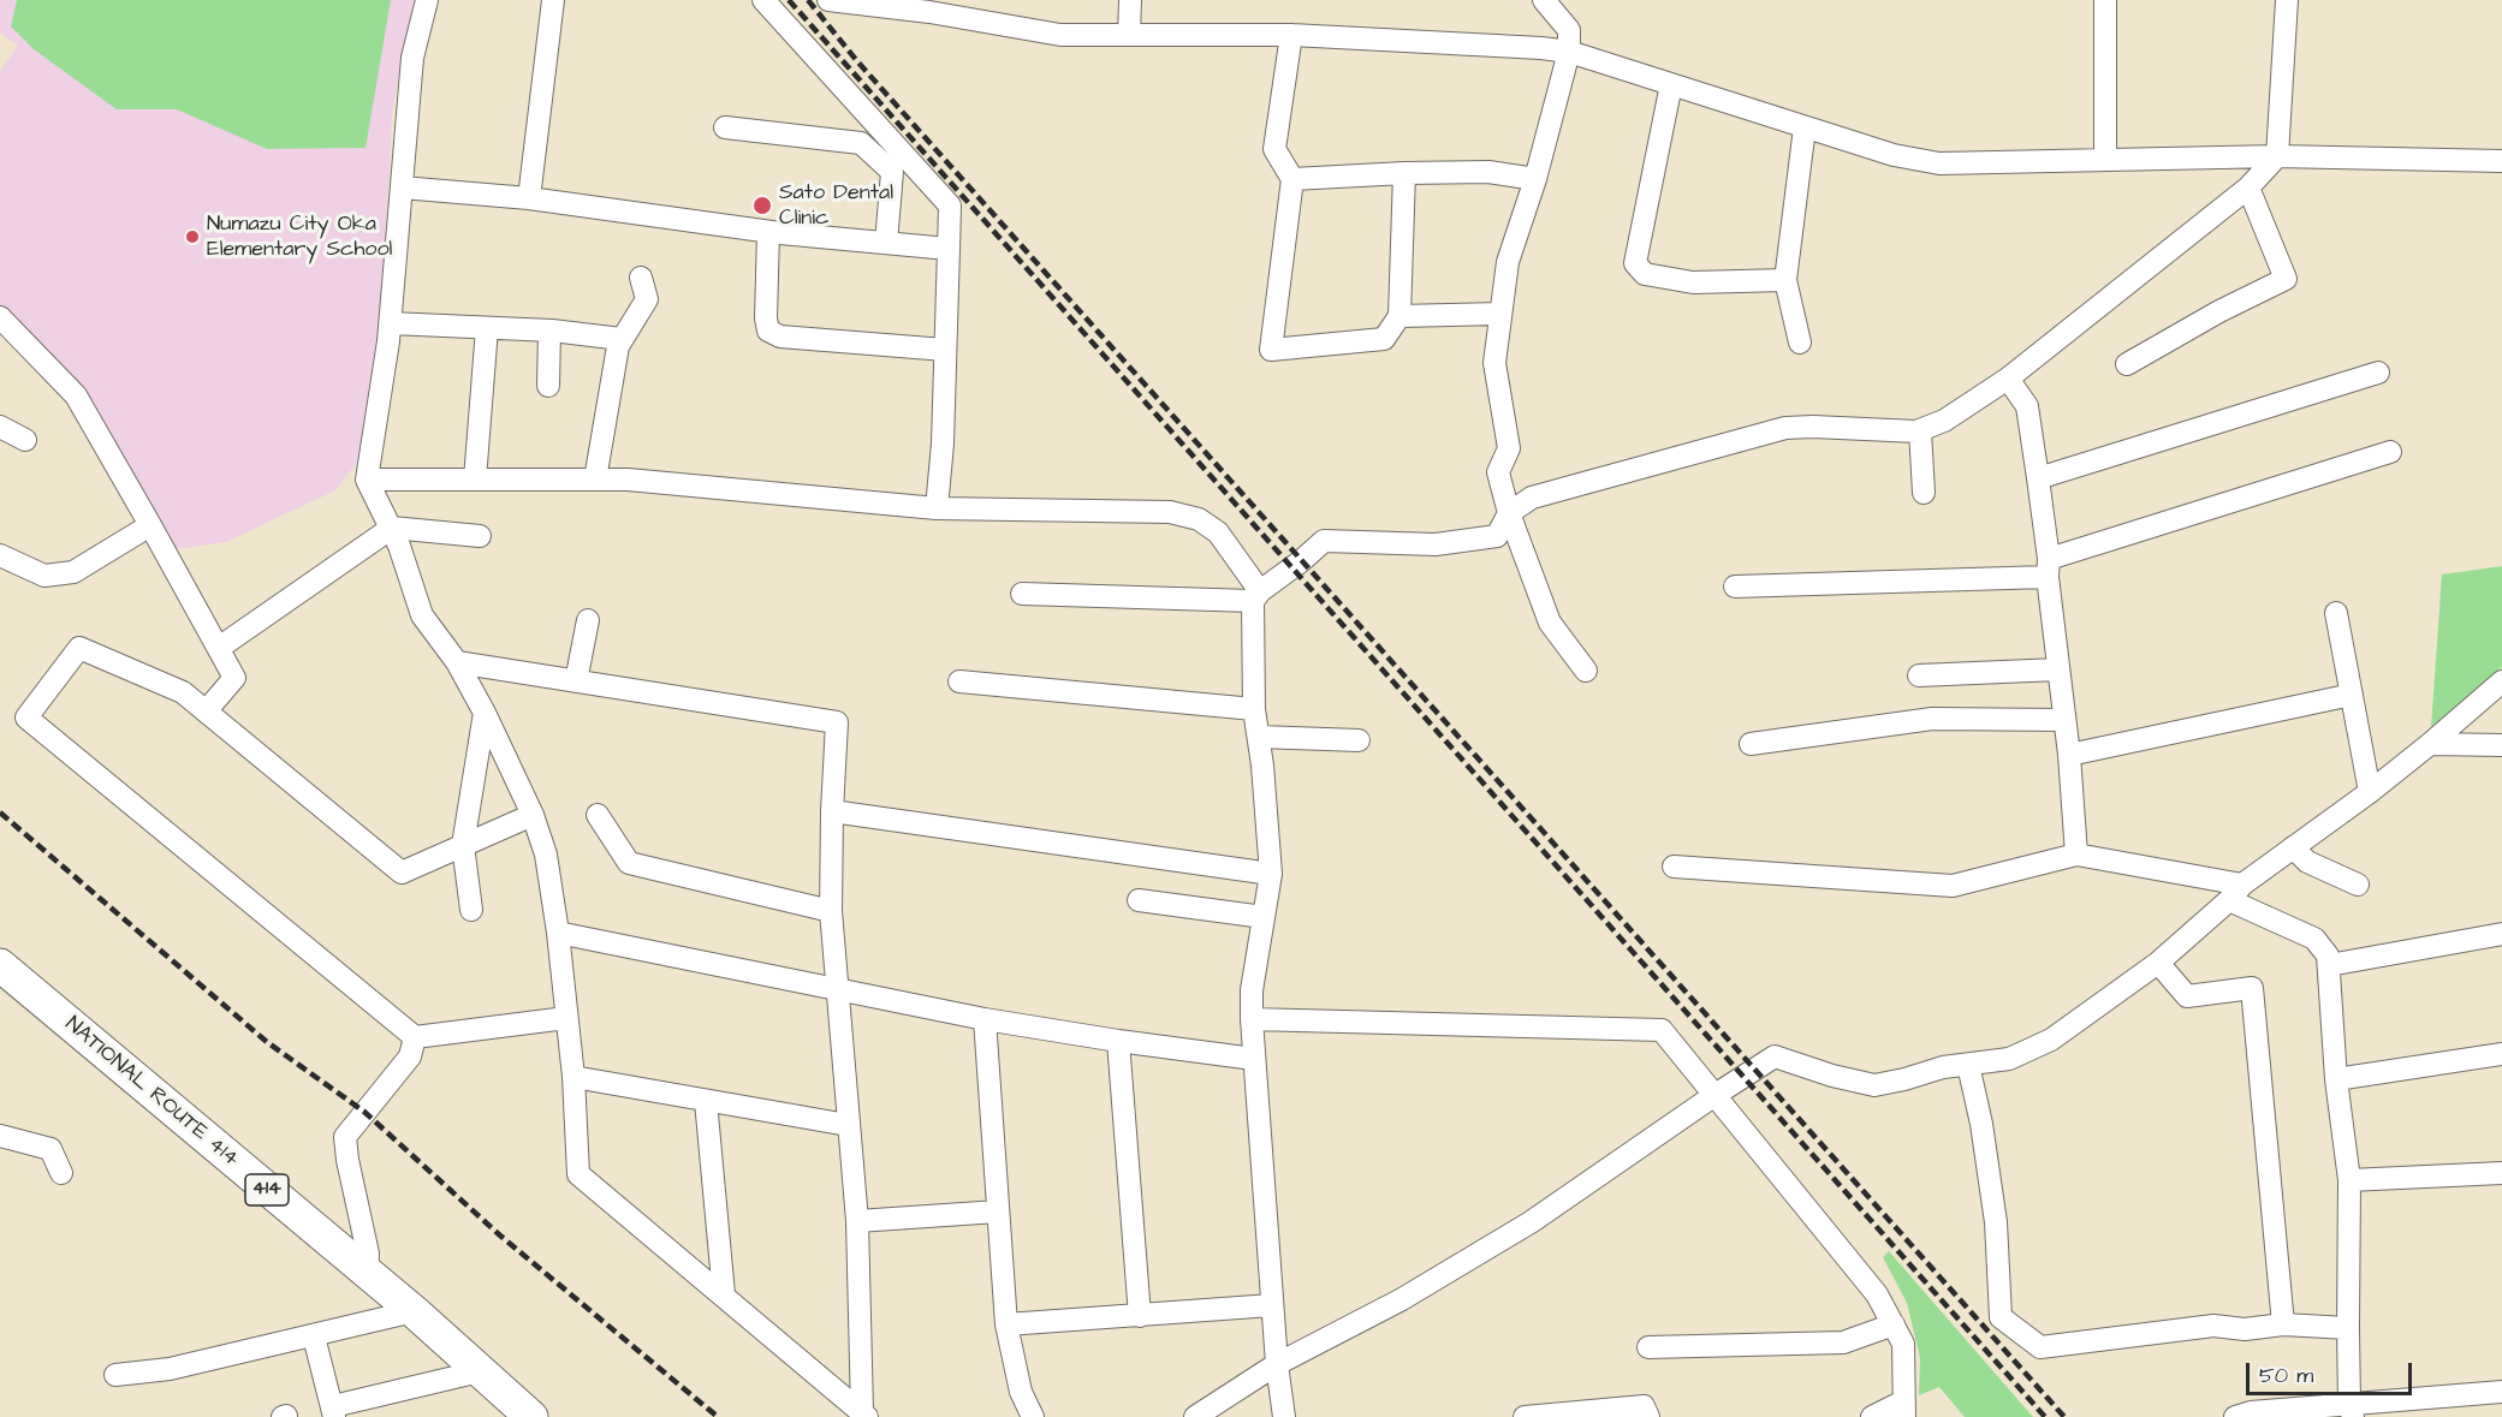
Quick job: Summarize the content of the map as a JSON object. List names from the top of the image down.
{
  "streets": {
    "highway": ["NATIONAL ROUTE 414", "414"]
  },
  "places": ["Sato Dental Clinic", "Numazu City Oka Elementary School"],
  "scale_bar": "50 m"
}
